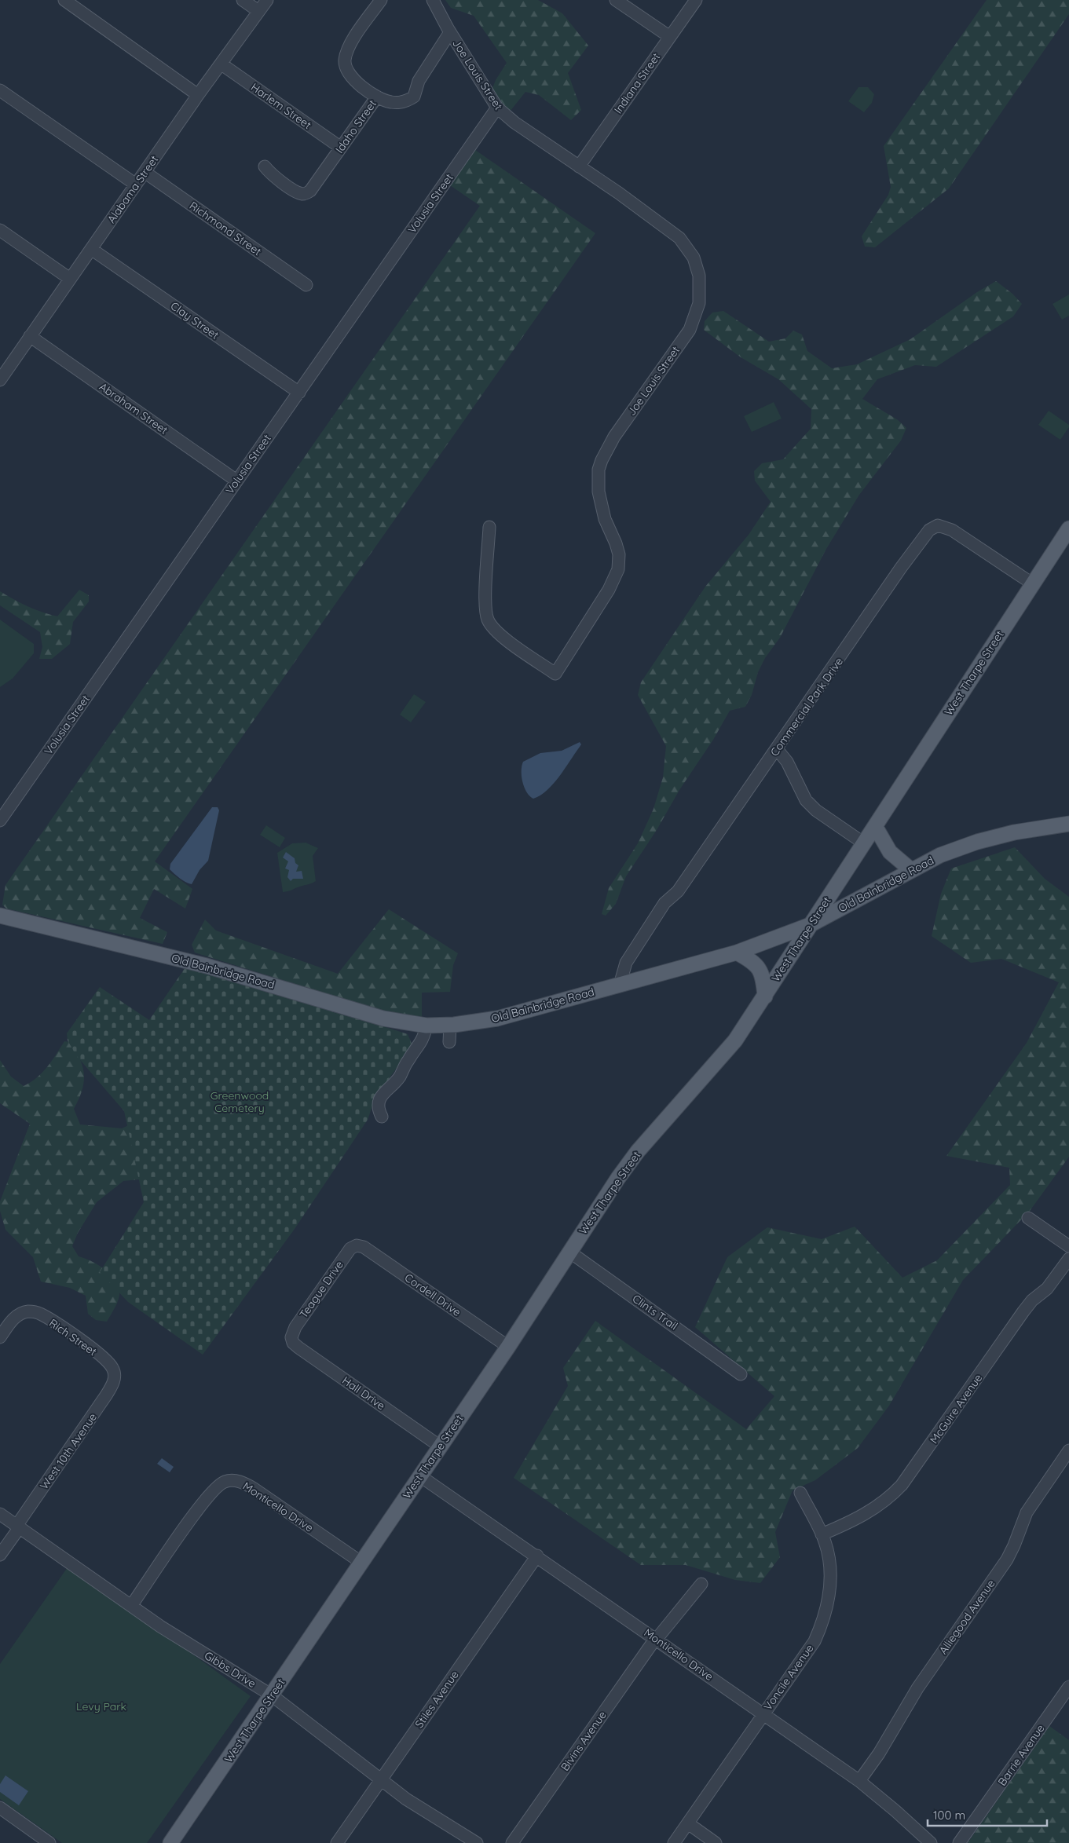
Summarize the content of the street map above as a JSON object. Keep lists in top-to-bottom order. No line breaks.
{"streets":{"main road":["West Tharpe Street","Old Bainbridge Road"],"street":["Joe Louis Street","Indiana Street","Harlem Street","Idaho Street","Alabama Street","Volusia Street","Richmond Street","Clay Street","Abraham Street","Commercial Park Drive","Teague Drive","Cordell Drive","Clints Trail","Rich Street","Hall Drive","McGuire Avenue","West 10th Avenue","Monticello Drive","Alliegood Avenue","Gibbs Drive","Voncile Avenue","Stiles Avenue","Bivins Avenue","Barrie Avenue"]},"crossings":[["Joe Louis Street","Indiana Street"],["Joe Louis Street","Volusia Street"],["Harlem Street","Idaho Street"],["Harlem Street","Alabama Street"],["Alabama Street","Richmond Street"],["Alabama Street","Clay Street"],["Alabama Street","Abraham Street"],["Volusia Street","Clay Street"],["Volusia Street","Abraham Street"],["West Tharpe Street","Commercial Park Drive"],["West Tharpe Street","Old Bainbridge Road"],["West Tharpe Street","Cordell Drive"],["West Tharpe Street","Clints Trail"],["West Tharpe Street","Hall Drive"],["West Tharpe Street","Monticello Drive"],["West Tharpe Street","Gibbs Drive"],["Commercial Park Drive","Old Bainbridge Road"],["Teague Drive","Cordell Drive"],["Teague Drive","Hall Drive"],["Rich Street","West 10th Avenue"],["McGuire Avenue","Voncile Avenue"],["West 10th Avenue","Gibbs Drive"],["Monticello Drive","Alliegood Avenue"],["Monticello Drive","Gibbs Drive"],["Monticello Drive","Voncile Avenue"],["Monticello Drive","Stiles Avenue"],["Monticello Drive","Bivins Avenue"],["Gibbs Drive","Stiles Avenue"]],"parks":["Greenwood Cemetery","Levy Park"],"scale_bar":"100 m"}
